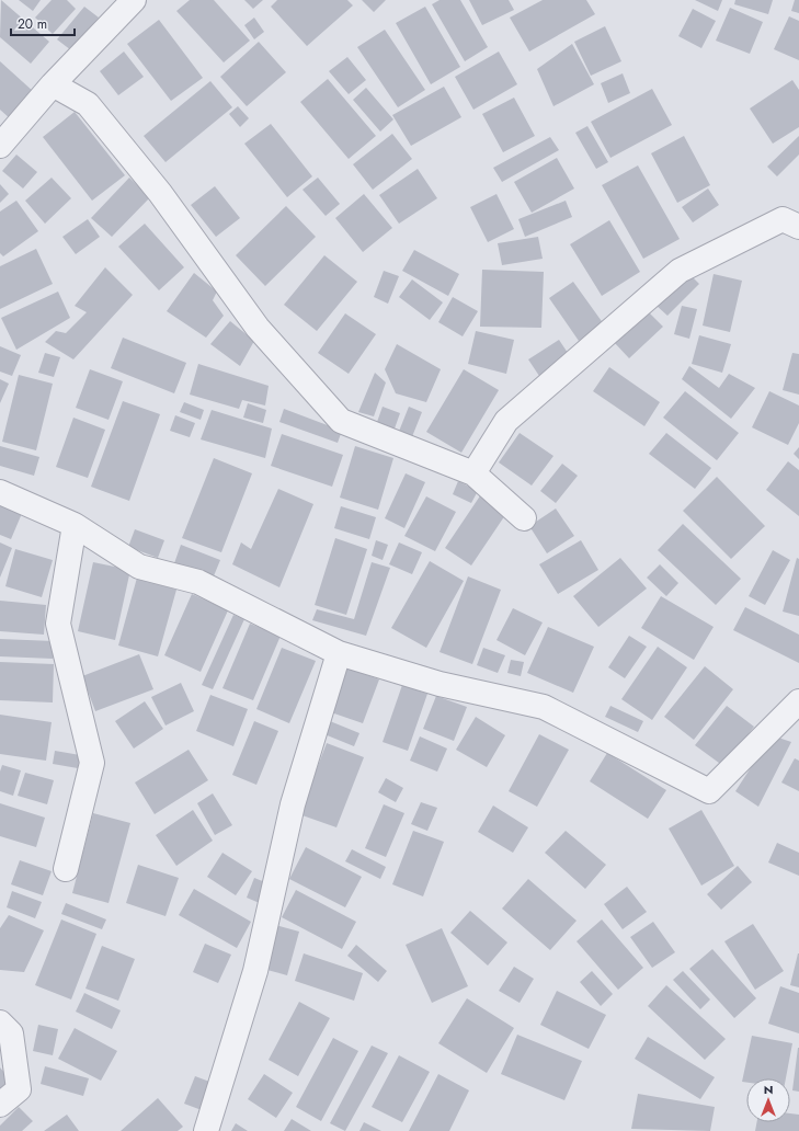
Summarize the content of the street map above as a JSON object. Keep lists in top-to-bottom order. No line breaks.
{"scale_bar":"20 m","north":"top"}
